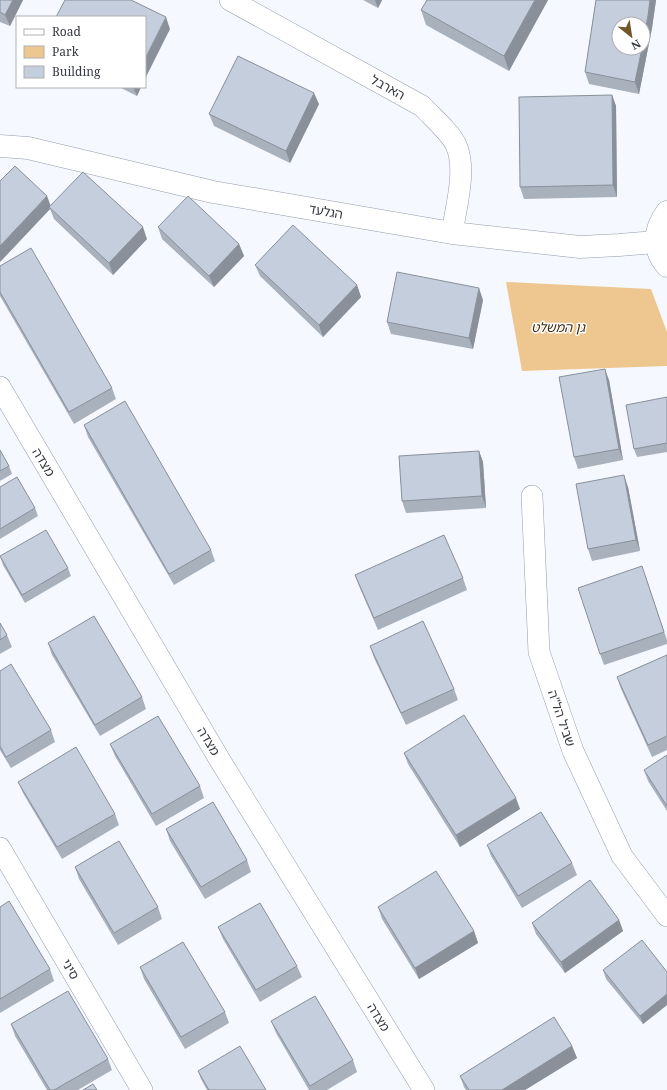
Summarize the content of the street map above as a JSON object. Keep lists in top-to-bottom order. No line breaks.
{"streets":{"street":["הארבל","הגלעד","מצדה","שביל הל\"ה","סיני"]},"crossings":[["הארבל","הגלעד"]],"parks":["גן המשלט"],"legend":["Road","Park","Building"],"north":"bottom right"}
